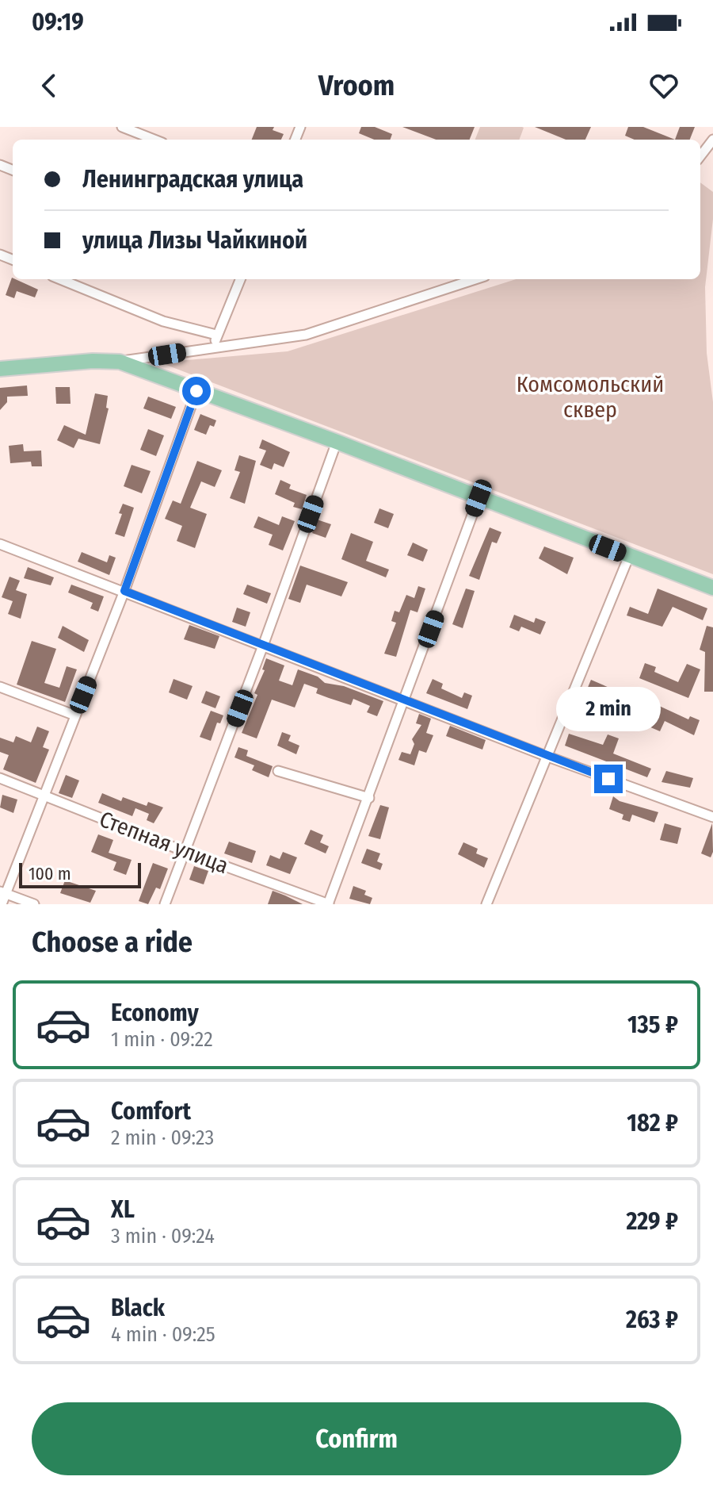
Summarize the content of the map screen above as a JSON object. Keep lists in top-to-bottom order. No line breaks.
{"streets":{"street":["Степная улица"]},"parks":["Комсомольский сквер"],"scale_bar":"100 m","page":{"status":"09:19","header":"Vroom","banner":["Ленинградская улица","улица Лизы Чайкиной"],"bubble":"2 min","scale":"100 m","heading":"Choose a ride","list":[{"name":"Economy","note":"1 min · 09:22","value":"135 ₽"},{"name":"Comfort","note":"2 min · 09:23","value":"182 ₽"},{"name":"XL","note":"3 min · 09:24","value":"229 ₽"},{"name":"Black","note":"4 min · 09:25","value":"263 ₽"}],"buttons":"Confirm"}}
